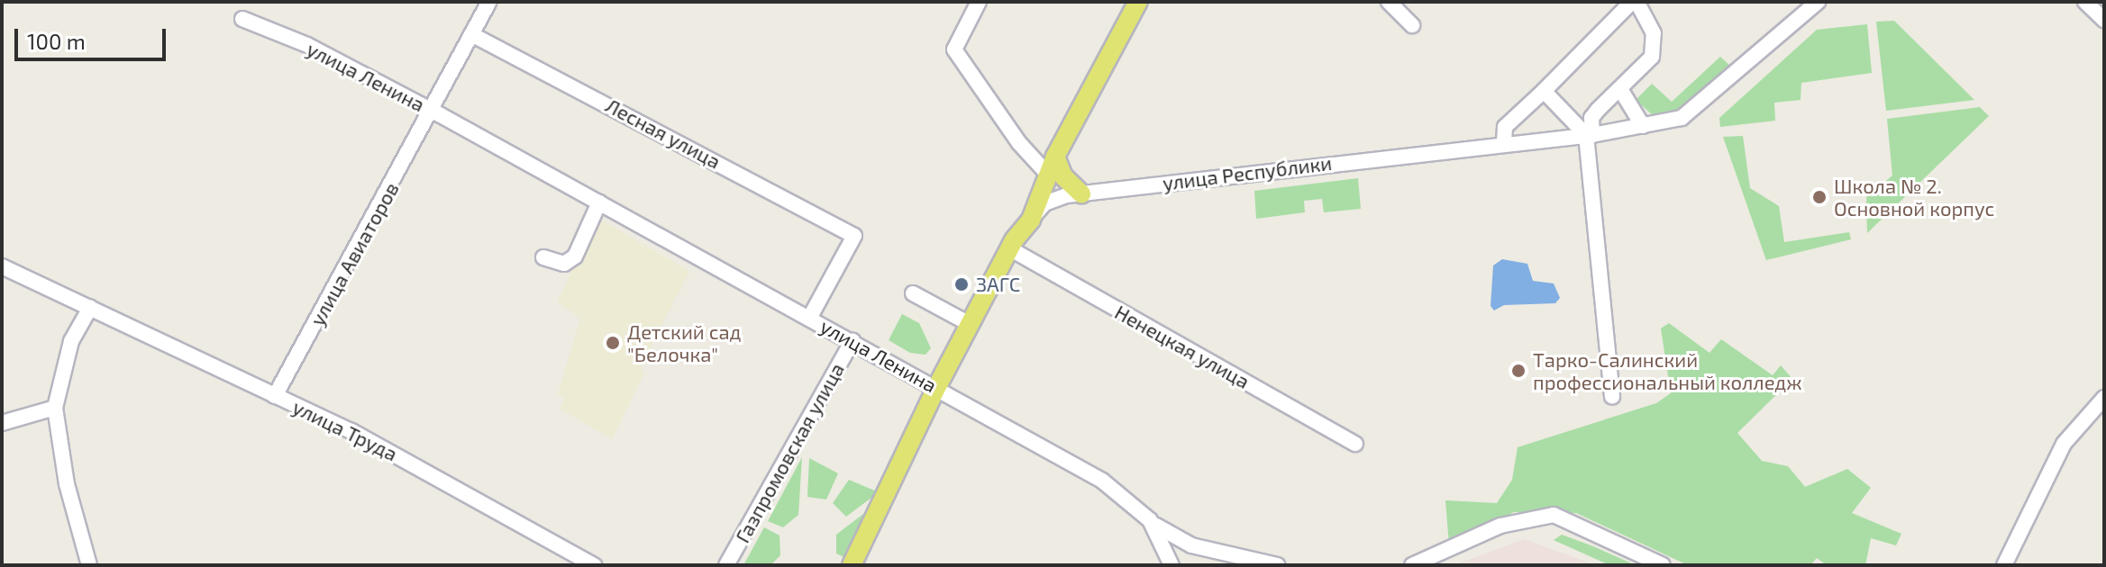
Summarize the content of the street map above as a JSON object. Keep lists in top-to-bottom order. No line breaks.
{"streets":{"main road":["улица Республики"],"street":["улица Ленина","Лесная улица","улица Авиаторов","Ненецкая улица","улица Труда","Газпромовская улица"]},"crossings":[["улица Ленина","Лесная улица"],["улица Ленина","улица Республики"],["улица Ленина","улица Авиаторов"],["улица Ленина","Газпромовская улица"],["Лесная улица","улица Авиаторов"],["улица Республики","Ненецкая улица"],["улица Авиаторов","улица Труда"]],"places":["Школа № 2. Основной корпус","ЗАГС","Детский сад \"Белочка\"","Тарко-Салинский профессиональный колледж"],"scale_bar":"100 m"}
